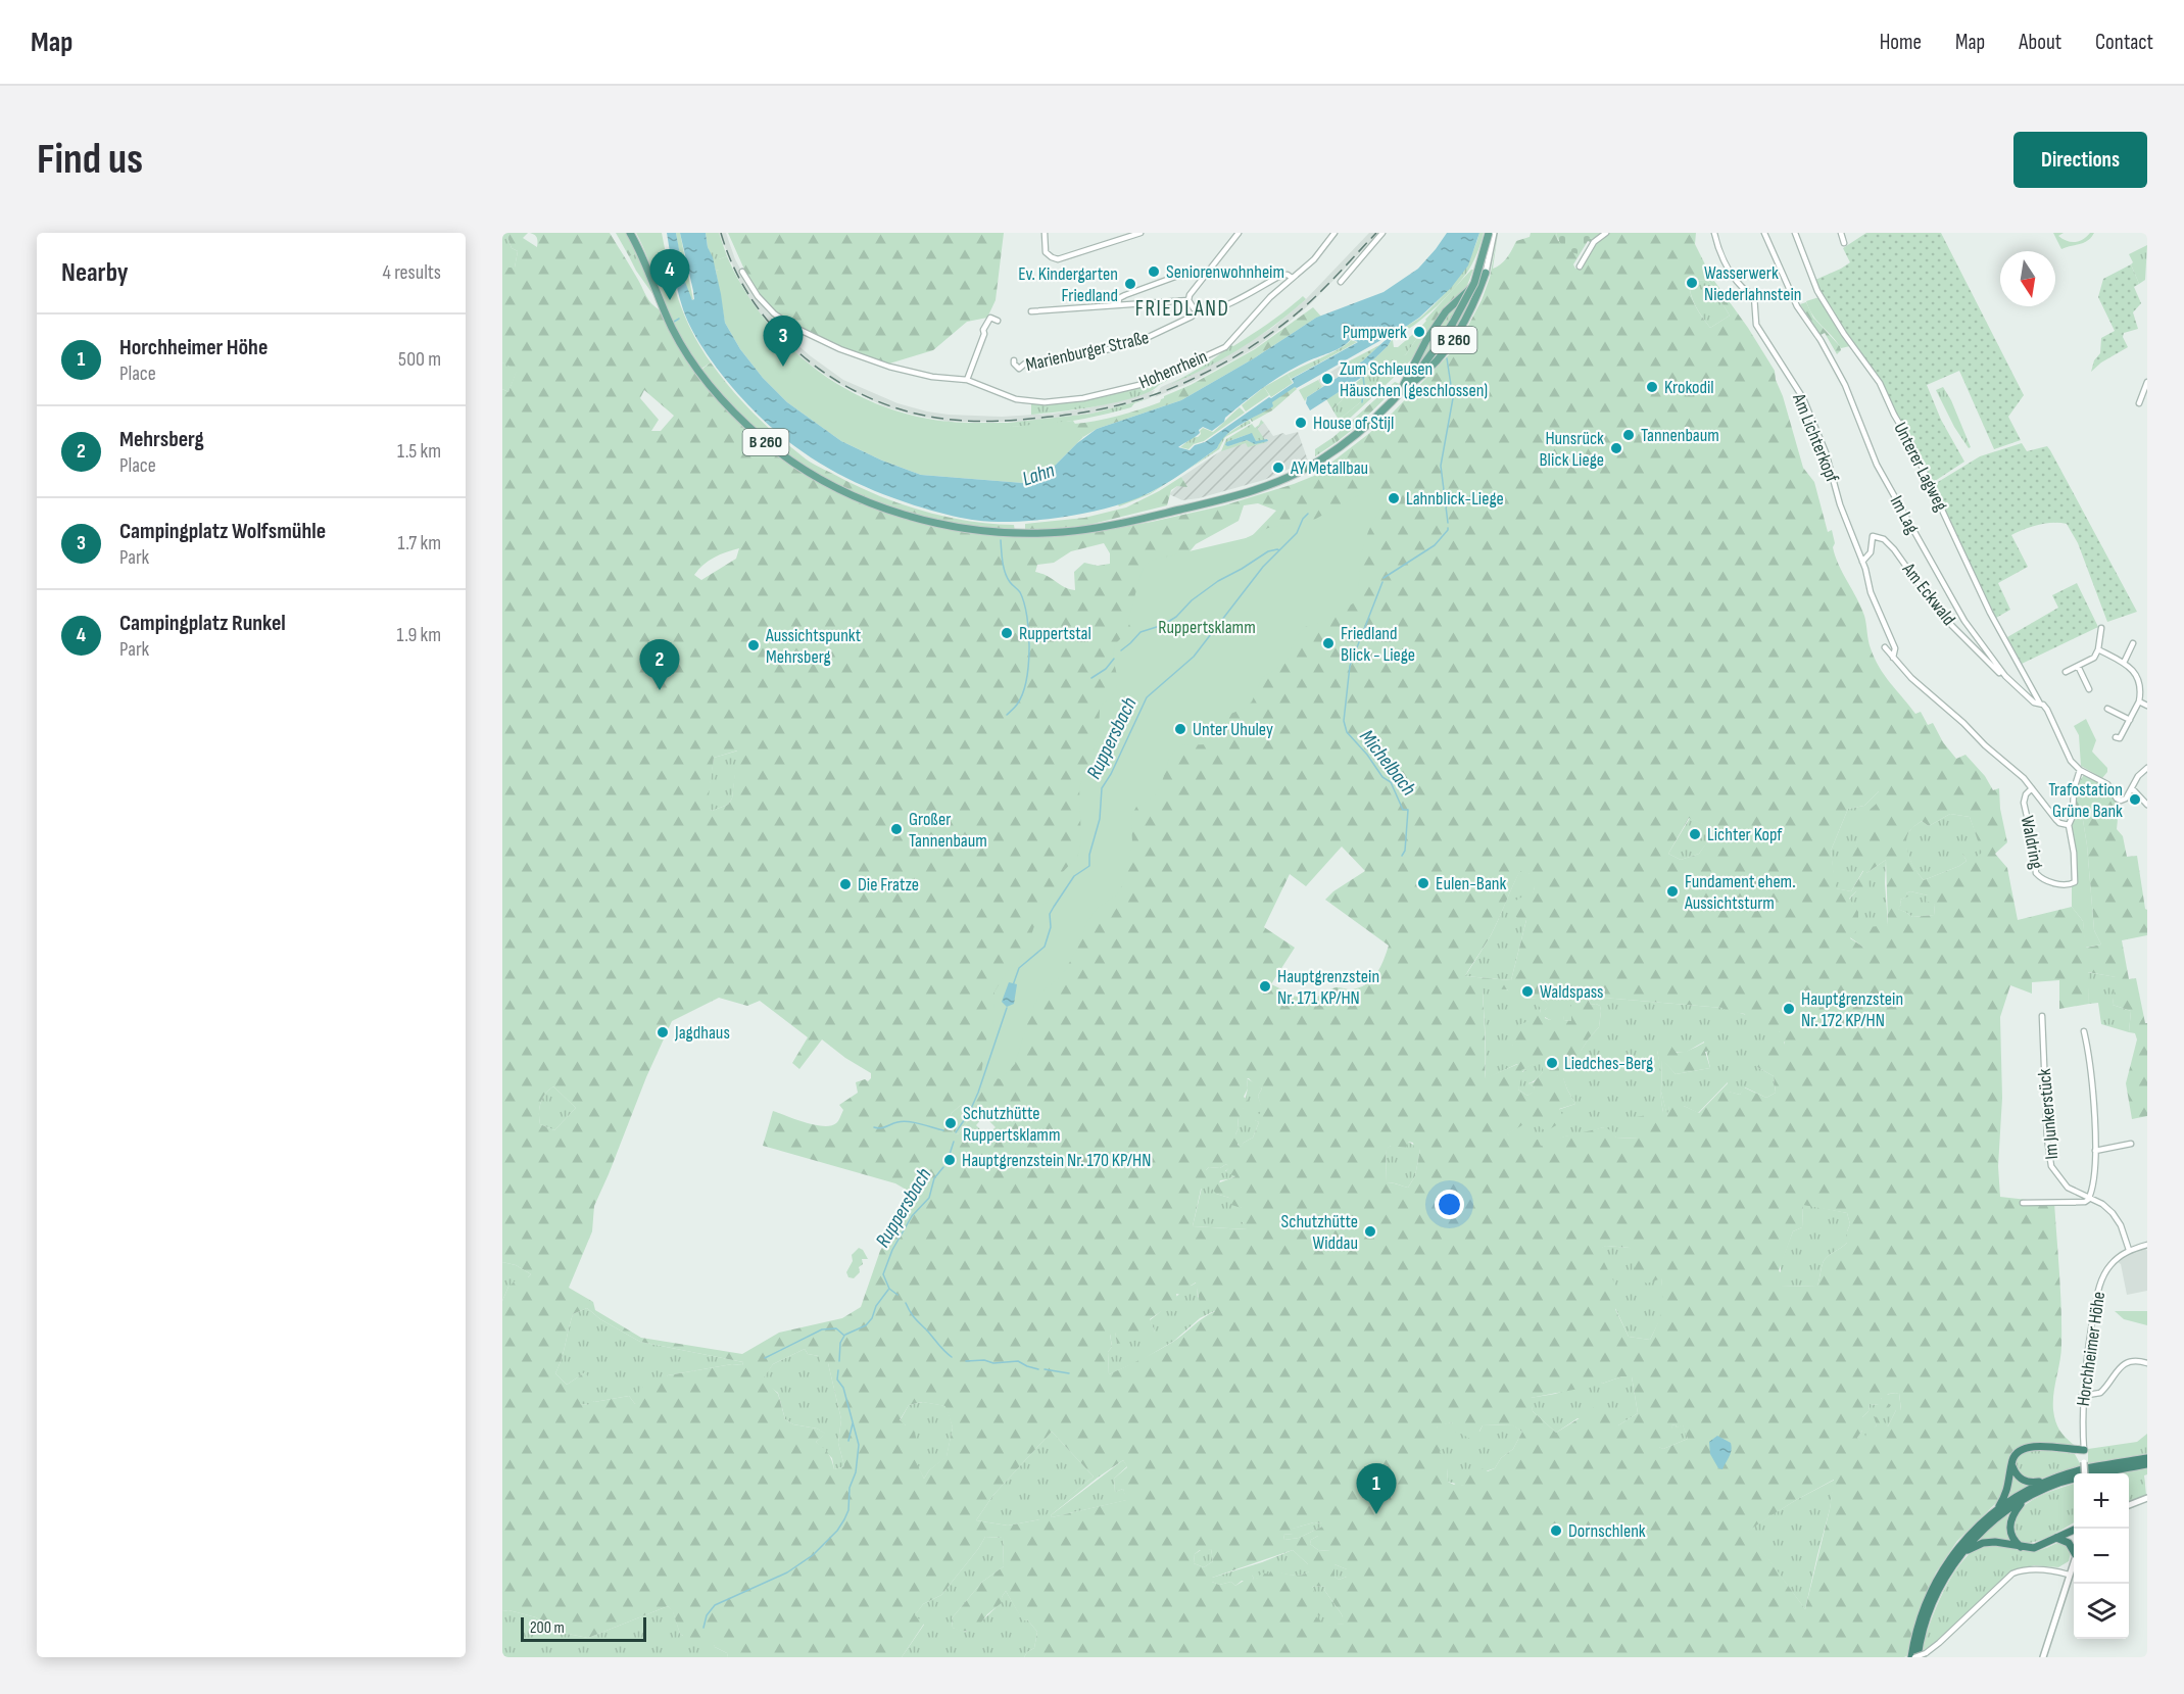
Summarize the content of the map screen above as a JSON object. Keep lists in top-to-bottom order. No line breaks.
{"streets":{"main road":["B 260"],"street":["Marienburger Straße","Hohenrhein","Am Lichterkopf","Unterer Lagweg","Im Lag","Am Eckwald","Waldring","Im Junkerstück","Horchheimer Höhe"]},"crossings":[["Am Lichterkopf","Am Eckwald"],["Unterer Lagweg","Im Lag"],["Im Lag","Am Eckwald"],["Im Junkerstück","Horchheimer Höhe"]],"districts":["FRIEDLAND"],"water":["Lahn","Ruppersbach","Michelbach"],"parks":["Ruppertsklamm"],"places":["Seniorenwohnheim","Wasserwerk Niederlahnstein","Ev. Kindergarten Friedland","Pumpwerk","Zum Schleusen Häuschen (geschlossen)","Krokodil","House of Stijl","Tannenbaum","Hunsrück Blick Liege","AY Metallbau","Lahnblick-Liege","Ruppertstal","Friedland Blick - Liege","Aussichtspunkt Mehrsberg","Unter Uhuley","Trafostation Grüne Bank","Großer Tannenbaum","Lichter Kopf","Eulen-Bank","Die Fratze","Fundament ehem. Aussichtsturm","Hauptgrenzstein Nr. 171 KP/HN","Waldspass","Hauptgrenzstein Nr. 172 KP/HN","Jagdhaus","Liedches-Berg","Schutzhütte Ruppertsklamm","Hauptgrenzstein Nr. 170 KP/HN","Schutzhütte Widdau","Dornschlenk"],"scale_bar":"200 m","north":"bottom","page":{"header":"Map","nav":["Home","Map","About","Contact"],"buttons":"Directions","title":"Find us","heading":["Nearby","4 results"],"pins":["4","3","2","1"],"list":[{"mark":"1","name":"Horchheimer Höhe","note":"Place","value":"500 m"},{"mark":"2","name":"Mehrsberg","note":"Place","value":"1.5 km"},{"mark":"3","name":"Campingplatz Wolfsmühle","note":"Park","value":"1.7 km"},{"mark":"4","name":"Campingplatz Runkel","note":"Park","value":"1.9 km"}],"map_buttons":["+","−"],"scale":"200 m"}}
